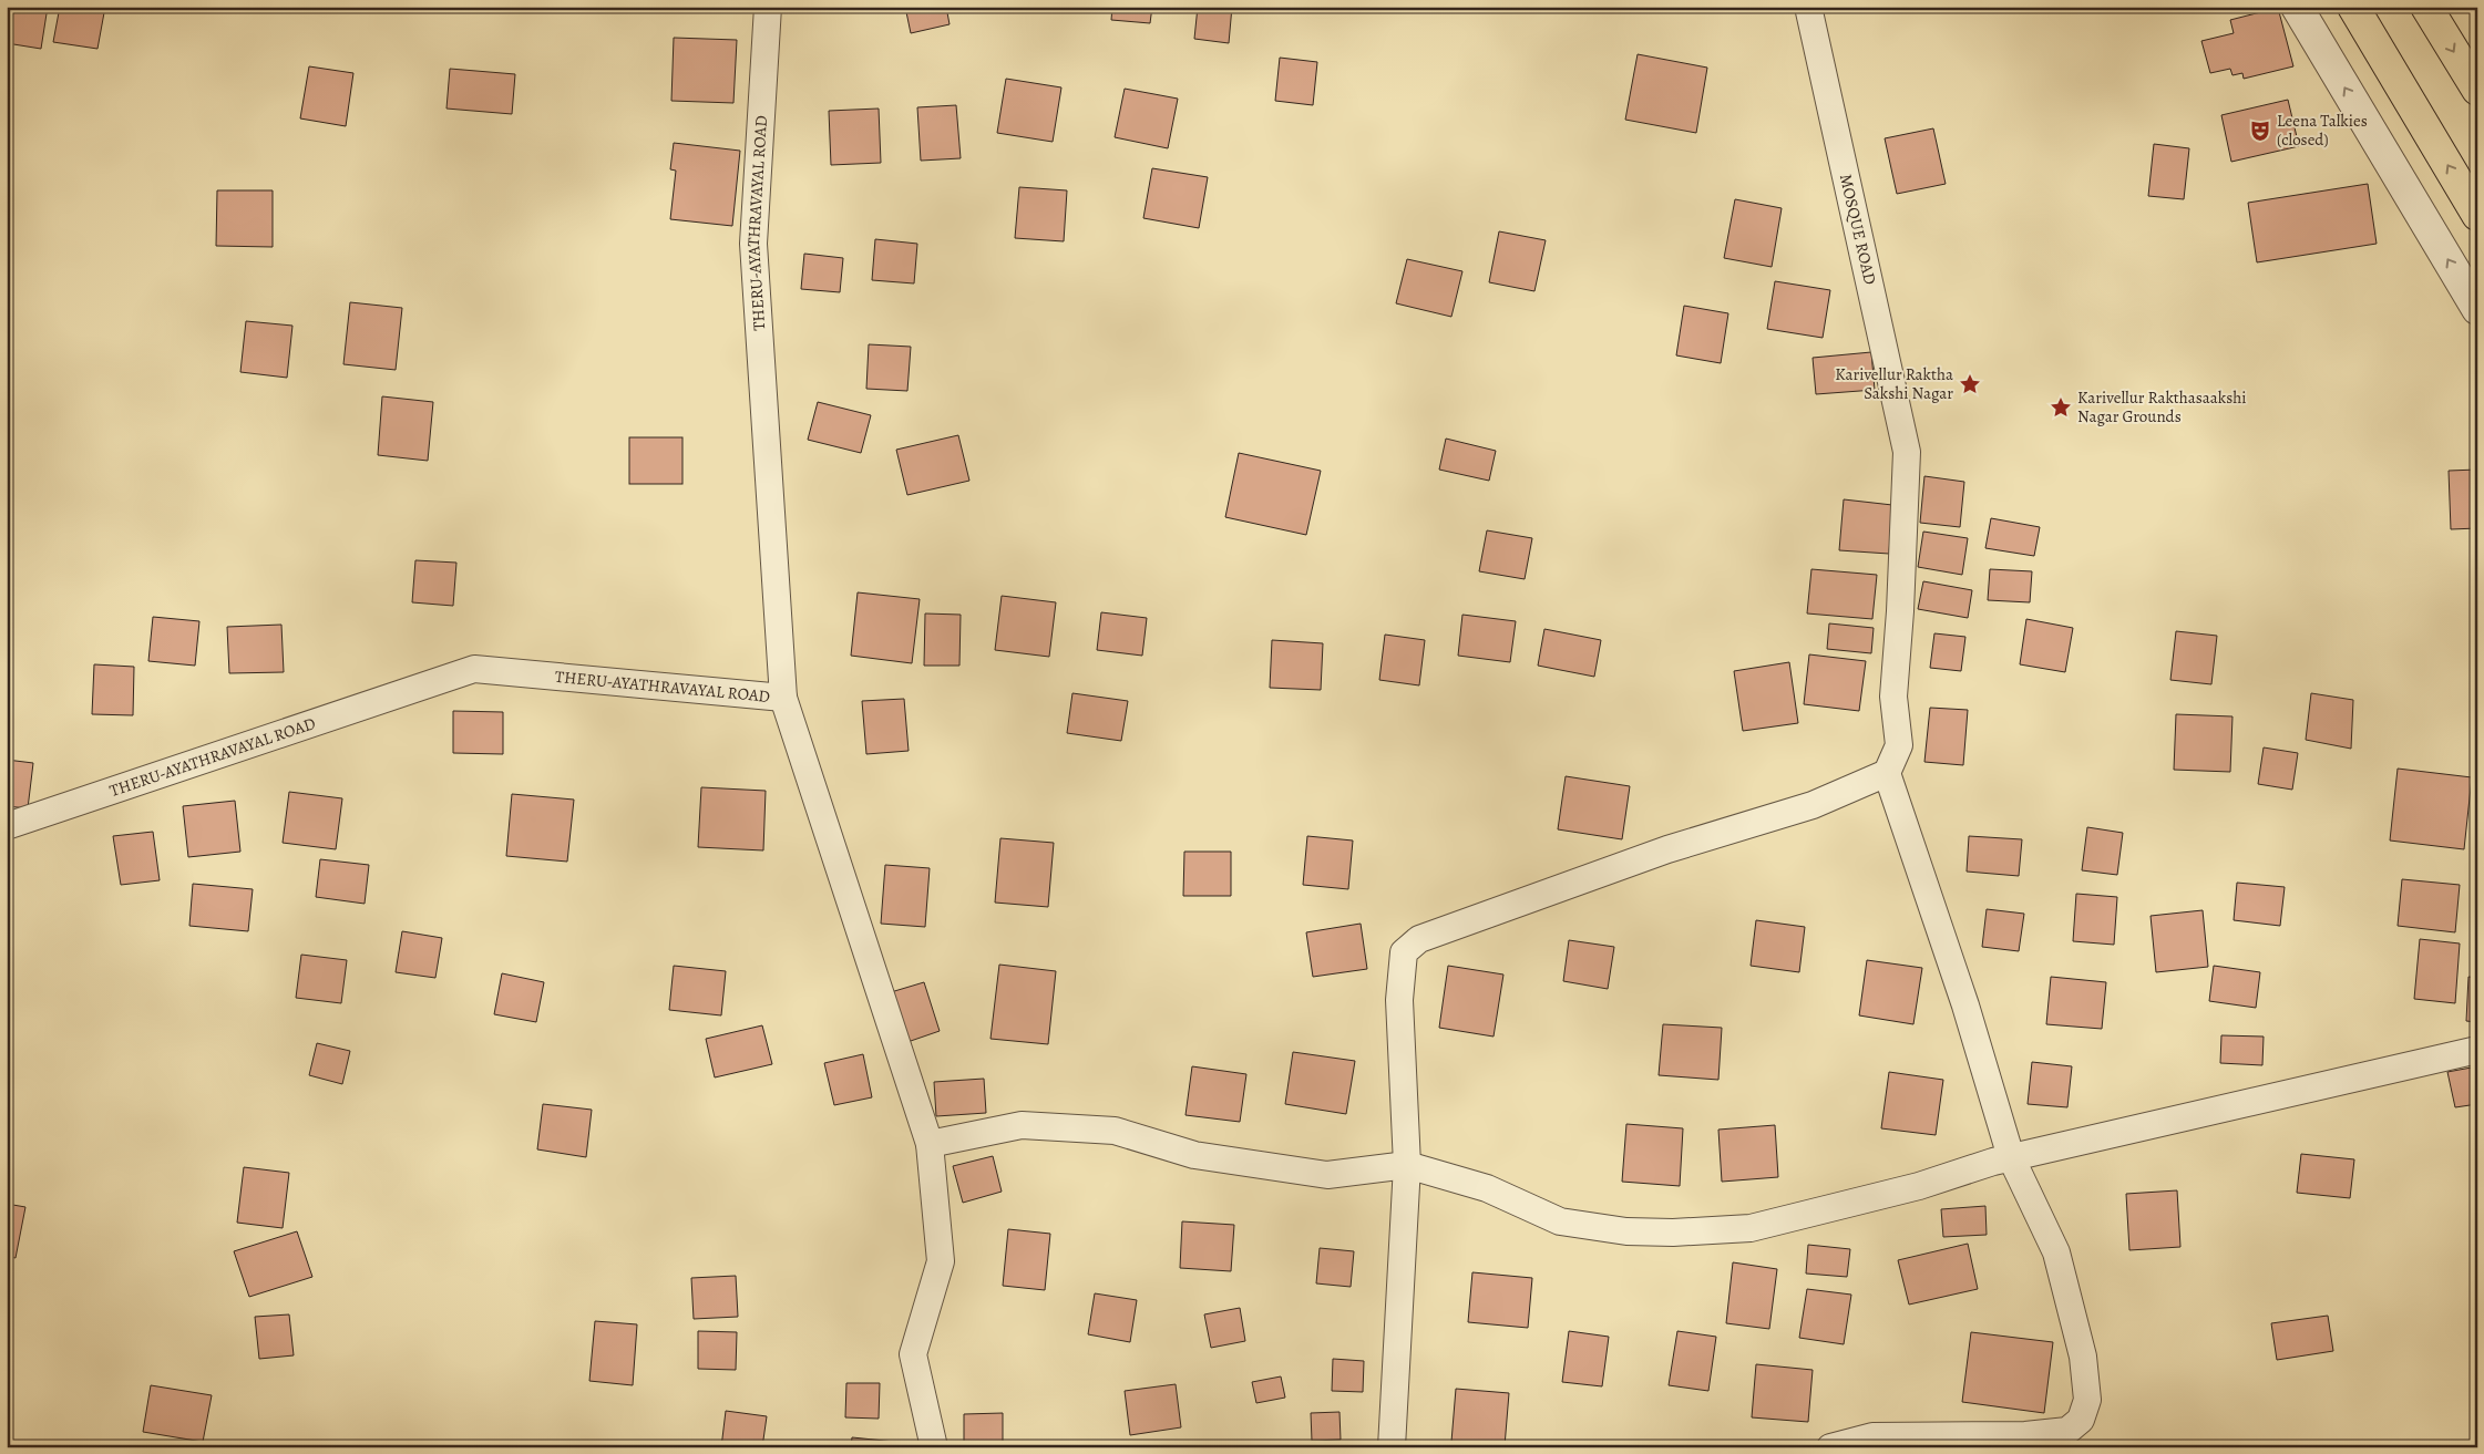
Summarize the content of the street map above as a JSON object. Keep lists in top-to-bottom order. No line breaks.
{"streets":{"street":["THERU-AYATHRAVAYAL ROAD","MOSQUE ROAD"]},"places":{"theatre":["Leena Talkies (closed)"],"place":["Karivellur Raktha Sakshi Nagar","Karivellur Rakthasaakshi Nagar Grounds"]}}
